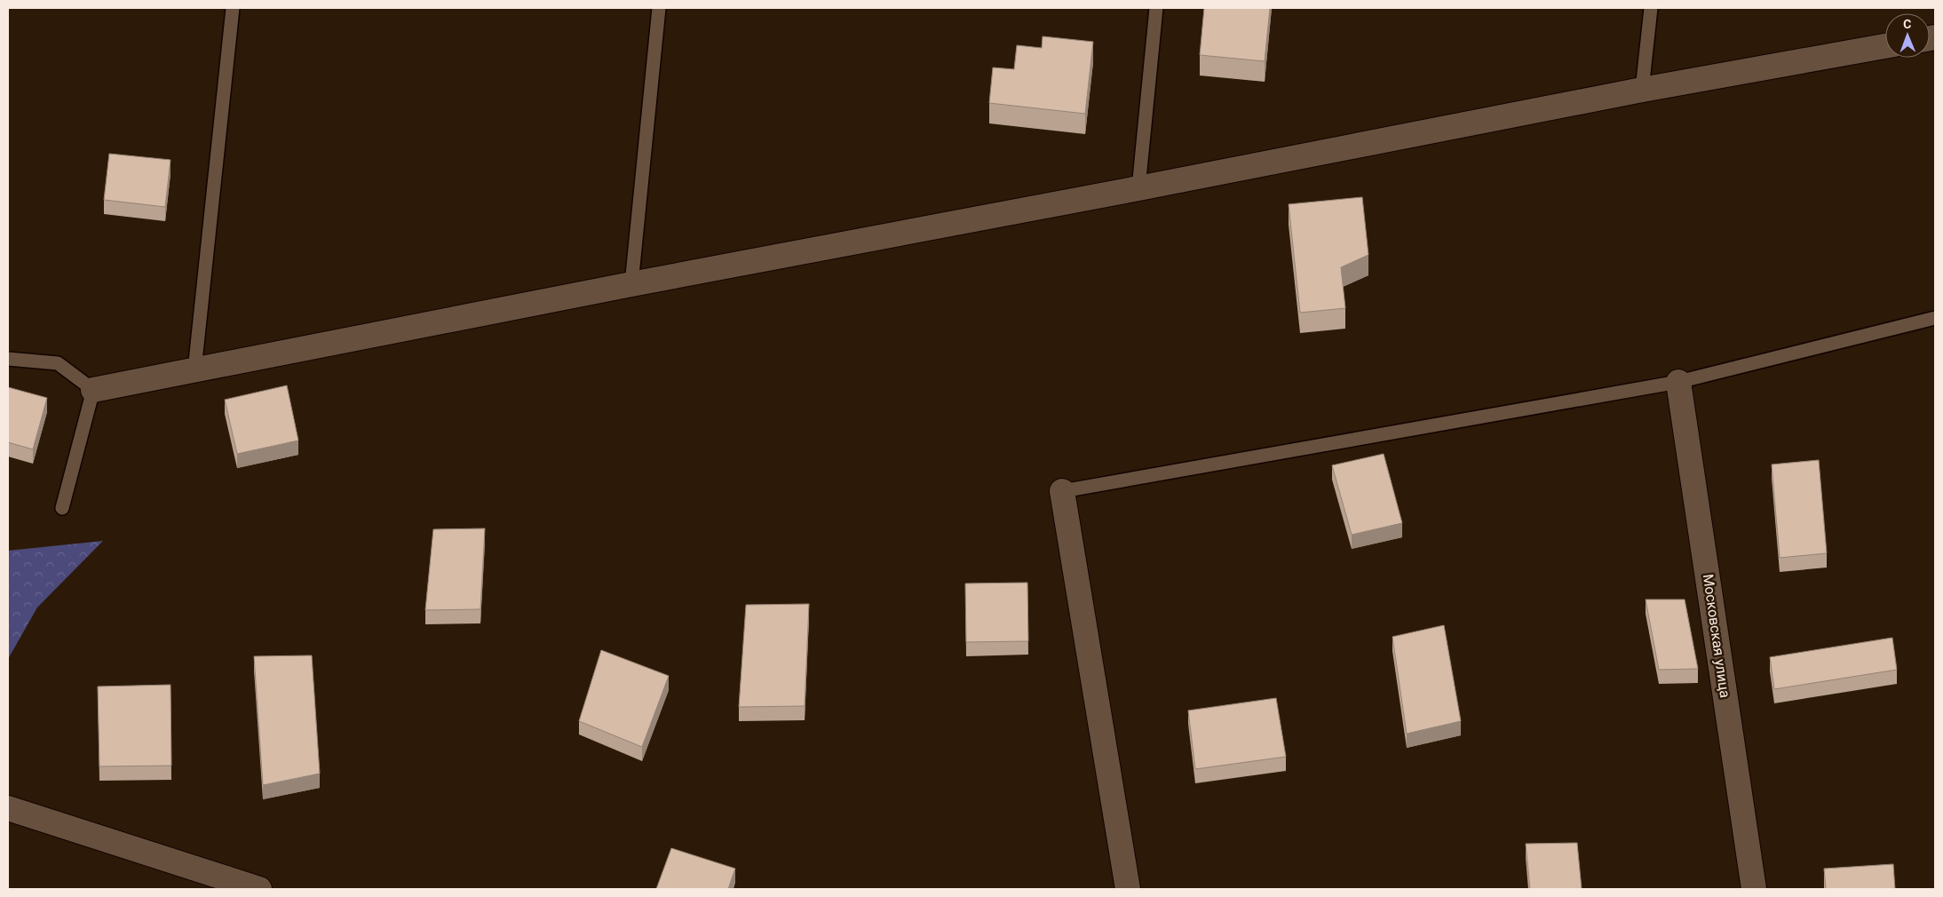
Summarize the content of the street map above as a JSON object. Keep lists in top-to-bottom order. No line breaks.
{"streets":{"street":["Московская улица"]},"north":"top"}
